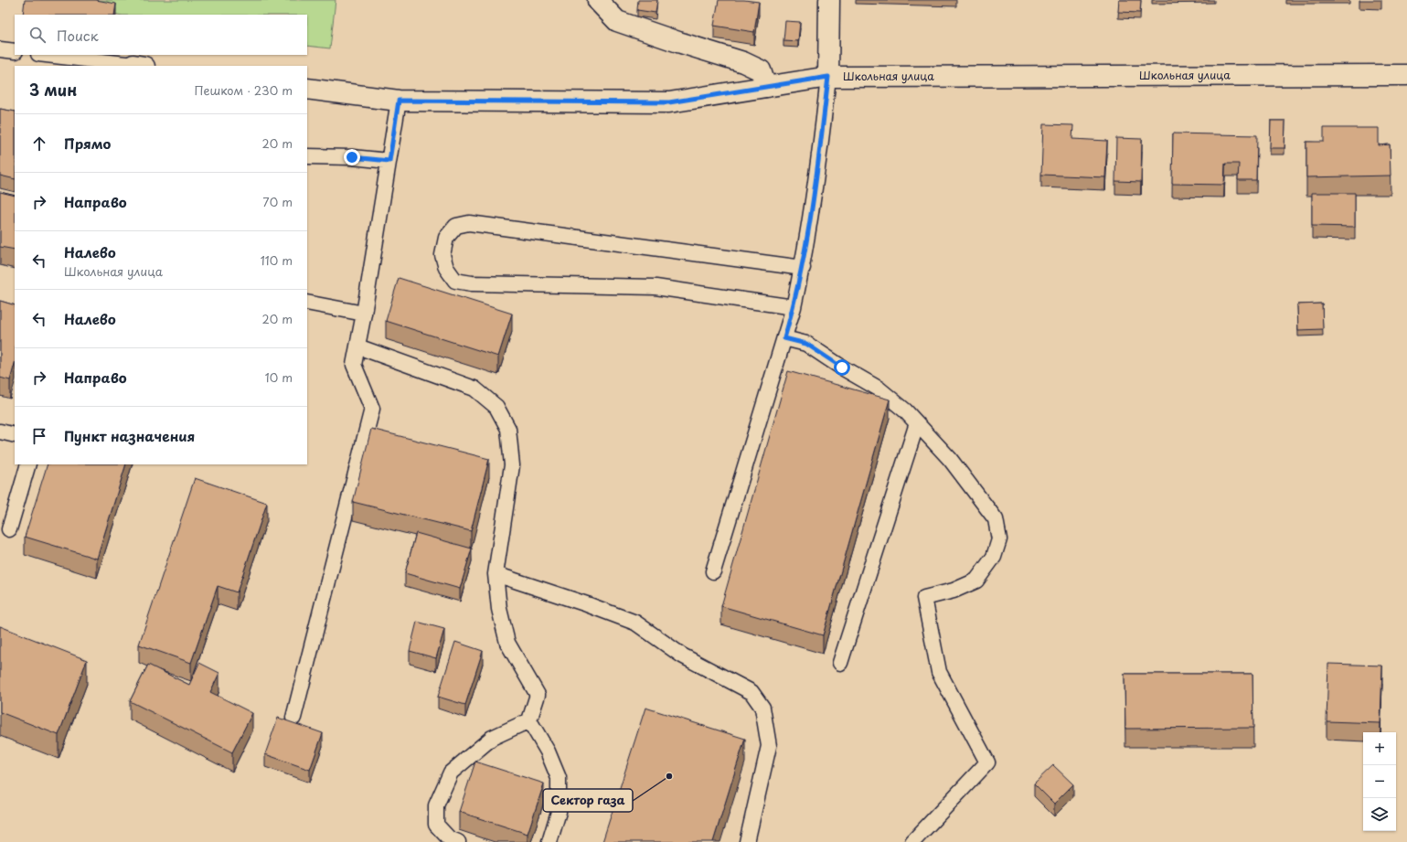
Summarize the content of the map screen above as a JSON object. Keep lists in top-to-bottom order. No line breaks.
{"streets":{"street":["Школьная улица"]},"places":["Сектор газа"],"page":{"search":"Поиск","heading":["3 мин","Пешком · 230 m"],"list":[["Прямо","20 m"],["Направо","70 m"],["Налево","Школьная улица","110 m"],["Налево","20 m"],["Направо","10 m"],"Пункт назначения"],"map_buttons":["+","−"]}}
